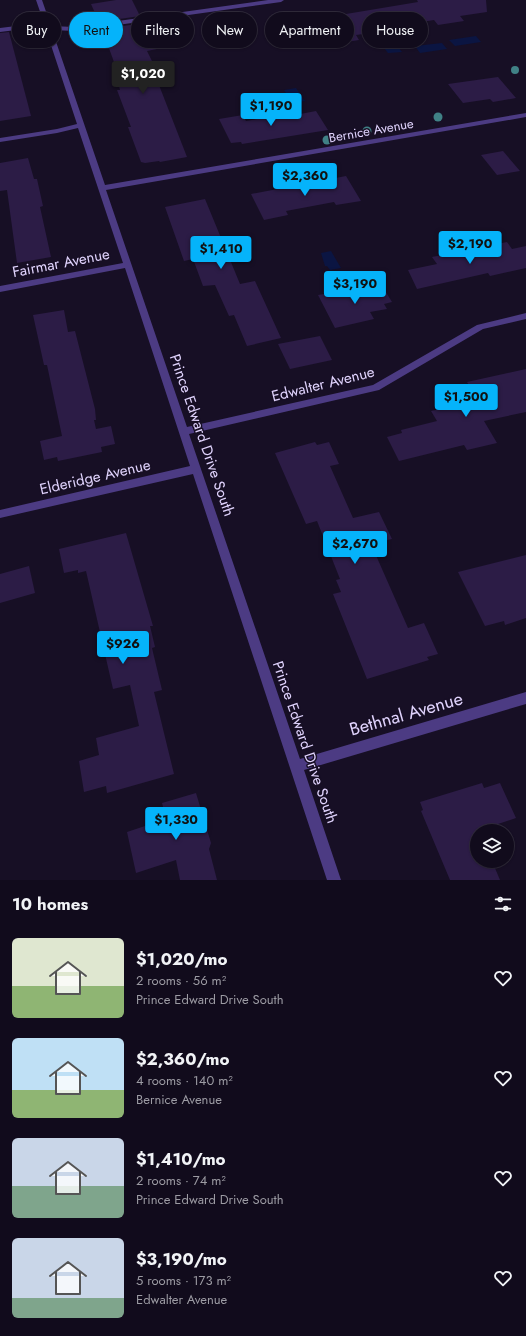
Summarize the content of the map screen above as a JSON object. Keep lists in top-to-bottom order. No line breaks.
{"streets":{"street":["Bernice Avenue","Fairmar Avenue","Edwalter Avenue","Prince Edward Drive South","Elderidge Avenue","Bethnal Avenue"]},"crossings":[["Bernice Avenue","Prince Edward Drive South"],["Fairmar Avenue","Prince Edward Drive South"],["Edwalter Avenue","Prince Edward Drive South"],["Prince Edward Drive South","Elderidge Avenue"],["Prince Edward Drive South","Bethnal Avenue"]],"page":{"chip":["Buy","Rent","Filters","New","Apartment","House"],"price":["$1,020","$1,190","$2,360","$2,190","$1,410","$3,190","$1,500","$2,670","$926","$1,330"],"heading":"10 homes","list":[{"name":"$1,020/mo","note":"2 rooms · 56 m² · Prince Edward Drive South"},{"name":"$2,360/mo","note":"4 rooms · 140 m² · Bernice Avenue"},{"name":"$1,410/mo","note":"2 rooms · 74 m² · Prince Edward Drive South"},{"name":"$3,190/mo","note":"5 rooms · 173 m² · Edwalter Avenue"}]}}
